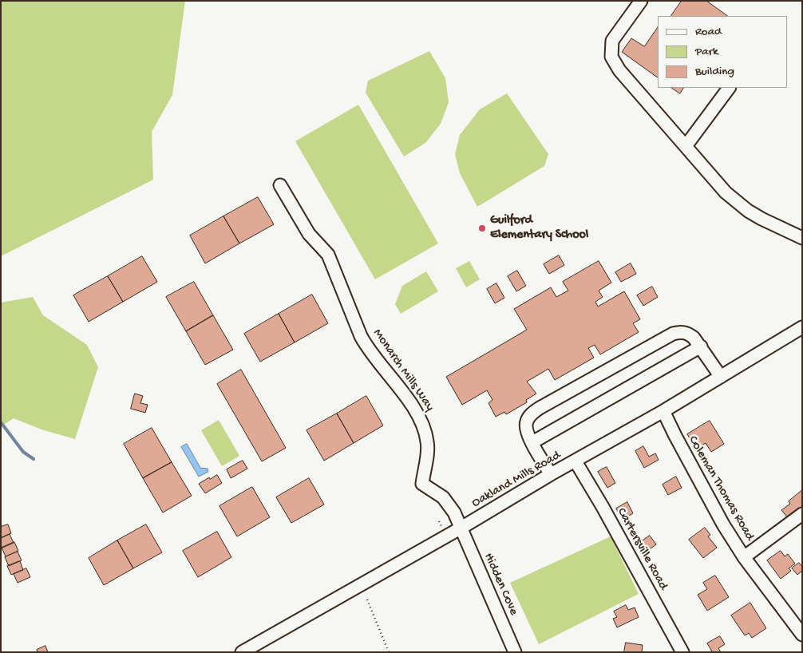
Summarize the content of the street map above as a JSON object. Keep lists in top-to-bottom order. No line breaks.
{"streets":{"street":["Monarch Mills Way","Oakland Mills Road","Coleman Thomas Road","Cartersville Road","Hidden Cove"]},"crossings":[["Monarch Mills Way","Oakland Mills Road"],["Monarch Mills Way","Hidden Cove"],["Oakland Mills Road","Coleman Thomas Road"],["Oakland Mills Road","Cartersville Road"],["Oakland Mills Road","Hidden Cove"]],"places":["Guilford Elementary School"],"legend":["Road","Park","Building"]}
